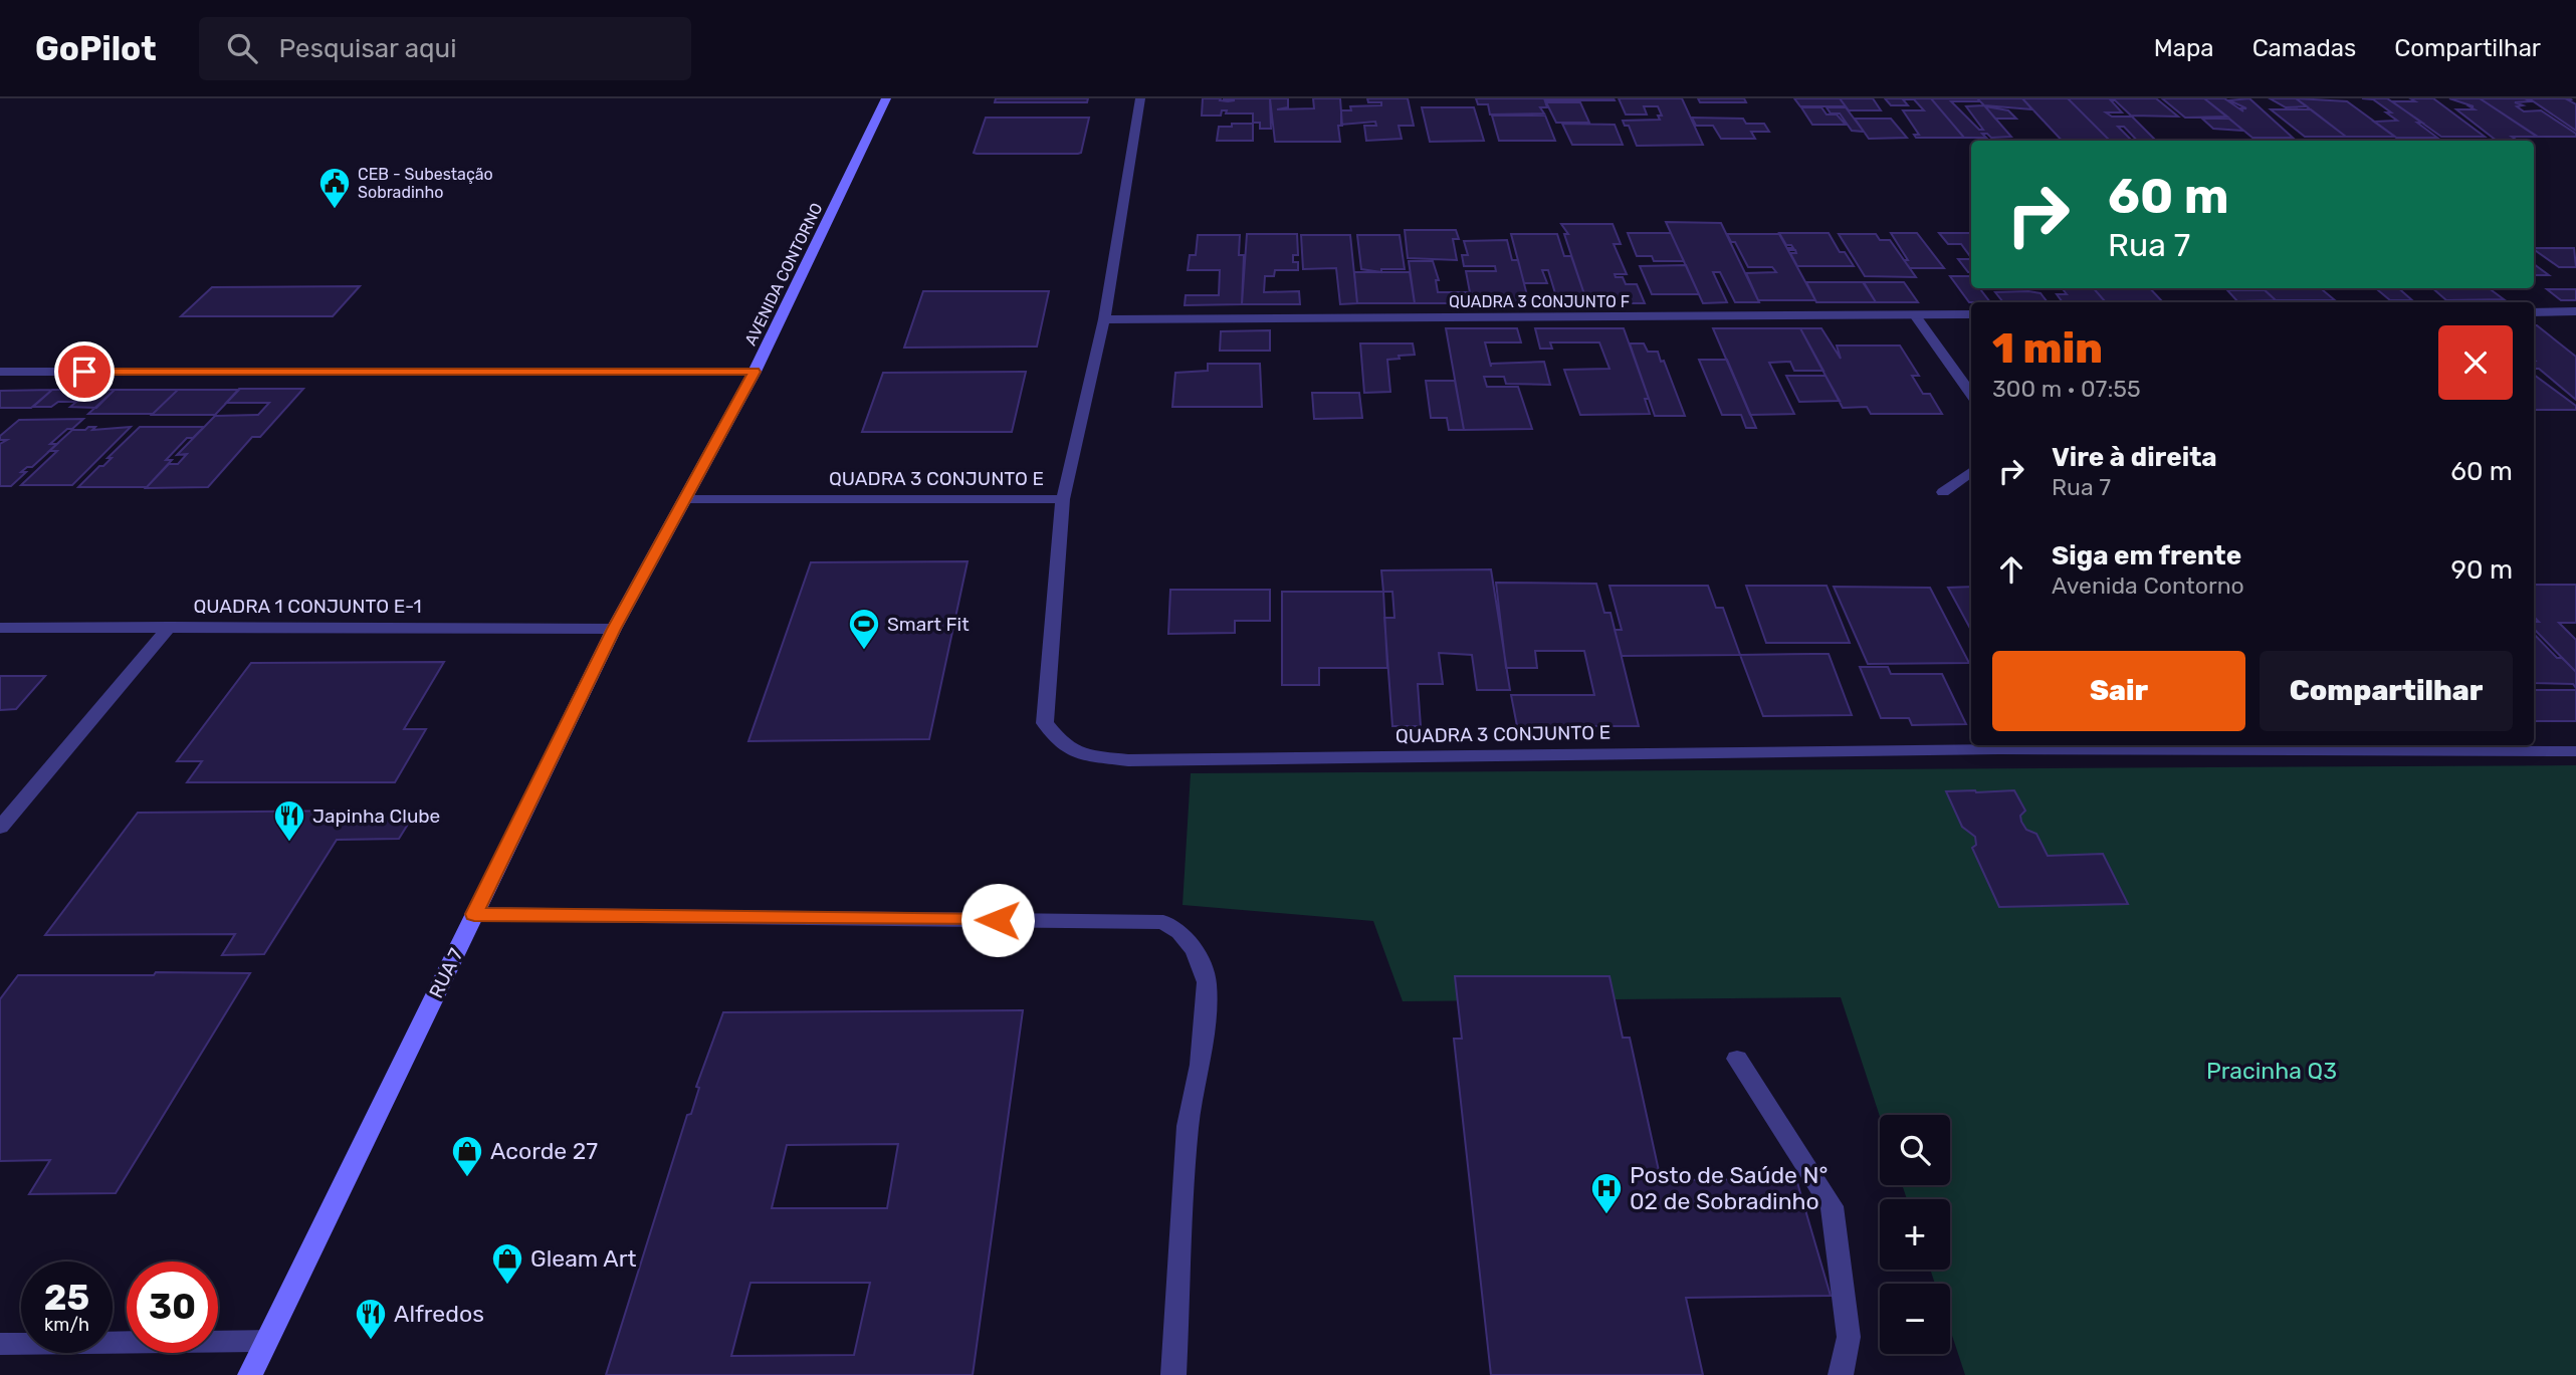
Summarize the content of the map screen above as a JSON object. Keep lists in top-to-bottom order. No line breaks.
{"streets":{"main road":["AVENIDA CONTORNO","RUA 7"],"street":["QUADRA 3 CONJUNTO F","QUADRA 3 CONJUNTO E","QUADRA 1 CONJUNTO E-1"]},"crossings":[["AVENIDA CONTORNO","QUADRA 3 CONJUNTO E"],["AVENIDA CONTORNO","RUA 7"],["QUADRA 3 CONJUNTO E","RUA 7"],["QUADRA 1 CONJUNTO E-1","RUA 7"]],"parks":["Pracinha Q3"],"places":{"public building":["CEB - Subestação Sobradinho"],"sports":["Smart Fit"],"restaurant":["Japinha Clube","Alfredos"],"shop":["Acorde 27","Gleam Art"],"hospital":["Posto de Saúde N° 02 de Sobradinho"]},"page":{"header":"GoPilot","search":"Pesquisar aqui","nav":["Mapa","Camadas","Compartilhar"],"turn":["60 m","Rua 7"],"heading":["1 min","300 m · 07:55"],"list":[{"name":"Vire à direita","note":"Rua 7","value":"60 m"},{"name":"Siga em frente","note":"Avenida Contorno","value":"90 m"}],"buttons":["Sair","Compartilhar"],"map_buttons":["+","−"],"speed":"25 km/h","limit":"30"}}
